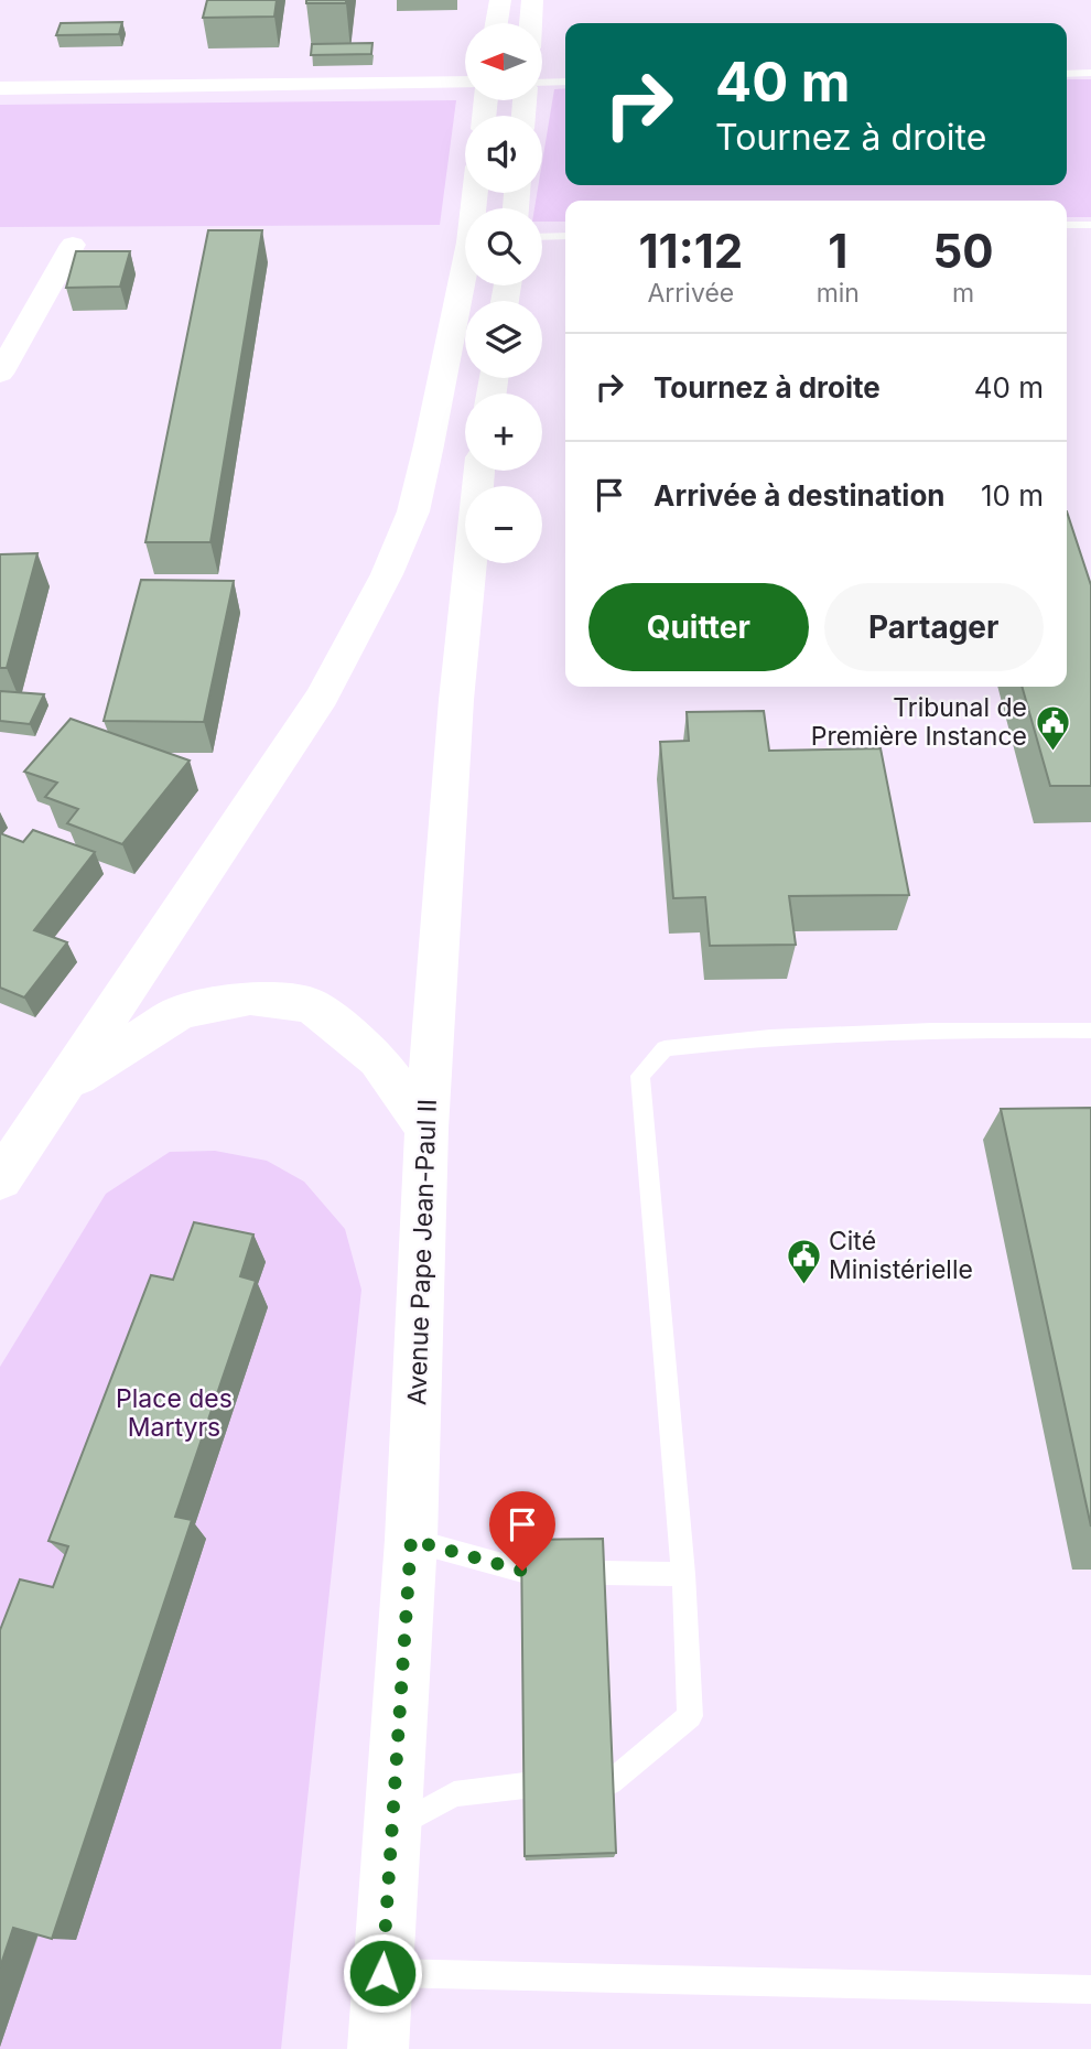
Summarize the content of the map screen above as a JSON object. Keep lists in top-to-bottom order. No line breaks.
{"streets":{"main road":["Avenue Pape Jean-Paul II"]},"parks":["Place des Martyrs"],"places":{"public building":["Tribunal de Première Instance","Cité Ministérielle"]},"north":"left","page":{"map_buttons":["+","−"],"turn":["40 m","Tournez à droite"],"eta":["11:12","Arrivée","1","min","50","m"],"list":[{"name":"Tournez à droite","value":"40 m"},{"name":"Arrivée à destination","value":"10 m"}],"buttons":["Quitter","Partager"]}}
